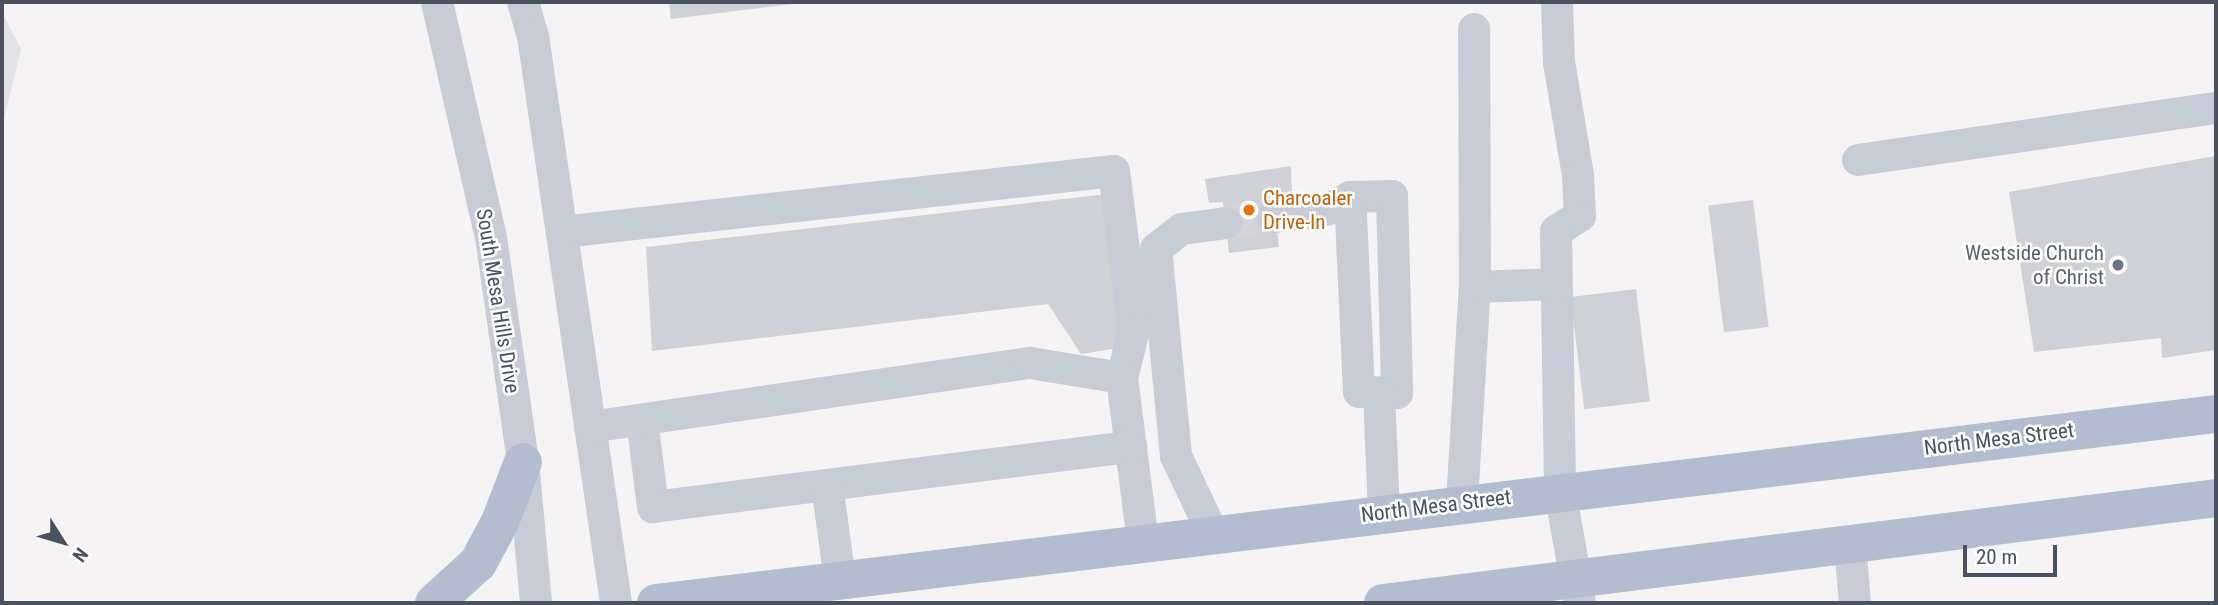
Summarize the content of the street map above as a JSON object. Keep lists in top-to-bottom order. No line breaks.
{"streets":{"main road":["North Mesa Street"],"street":["South Mesa Hills Drive"]},"places":["Charcoaler Drive-In","Westside Church of Christ"],"scale_bar":"20 m","north":"bottom right"}
